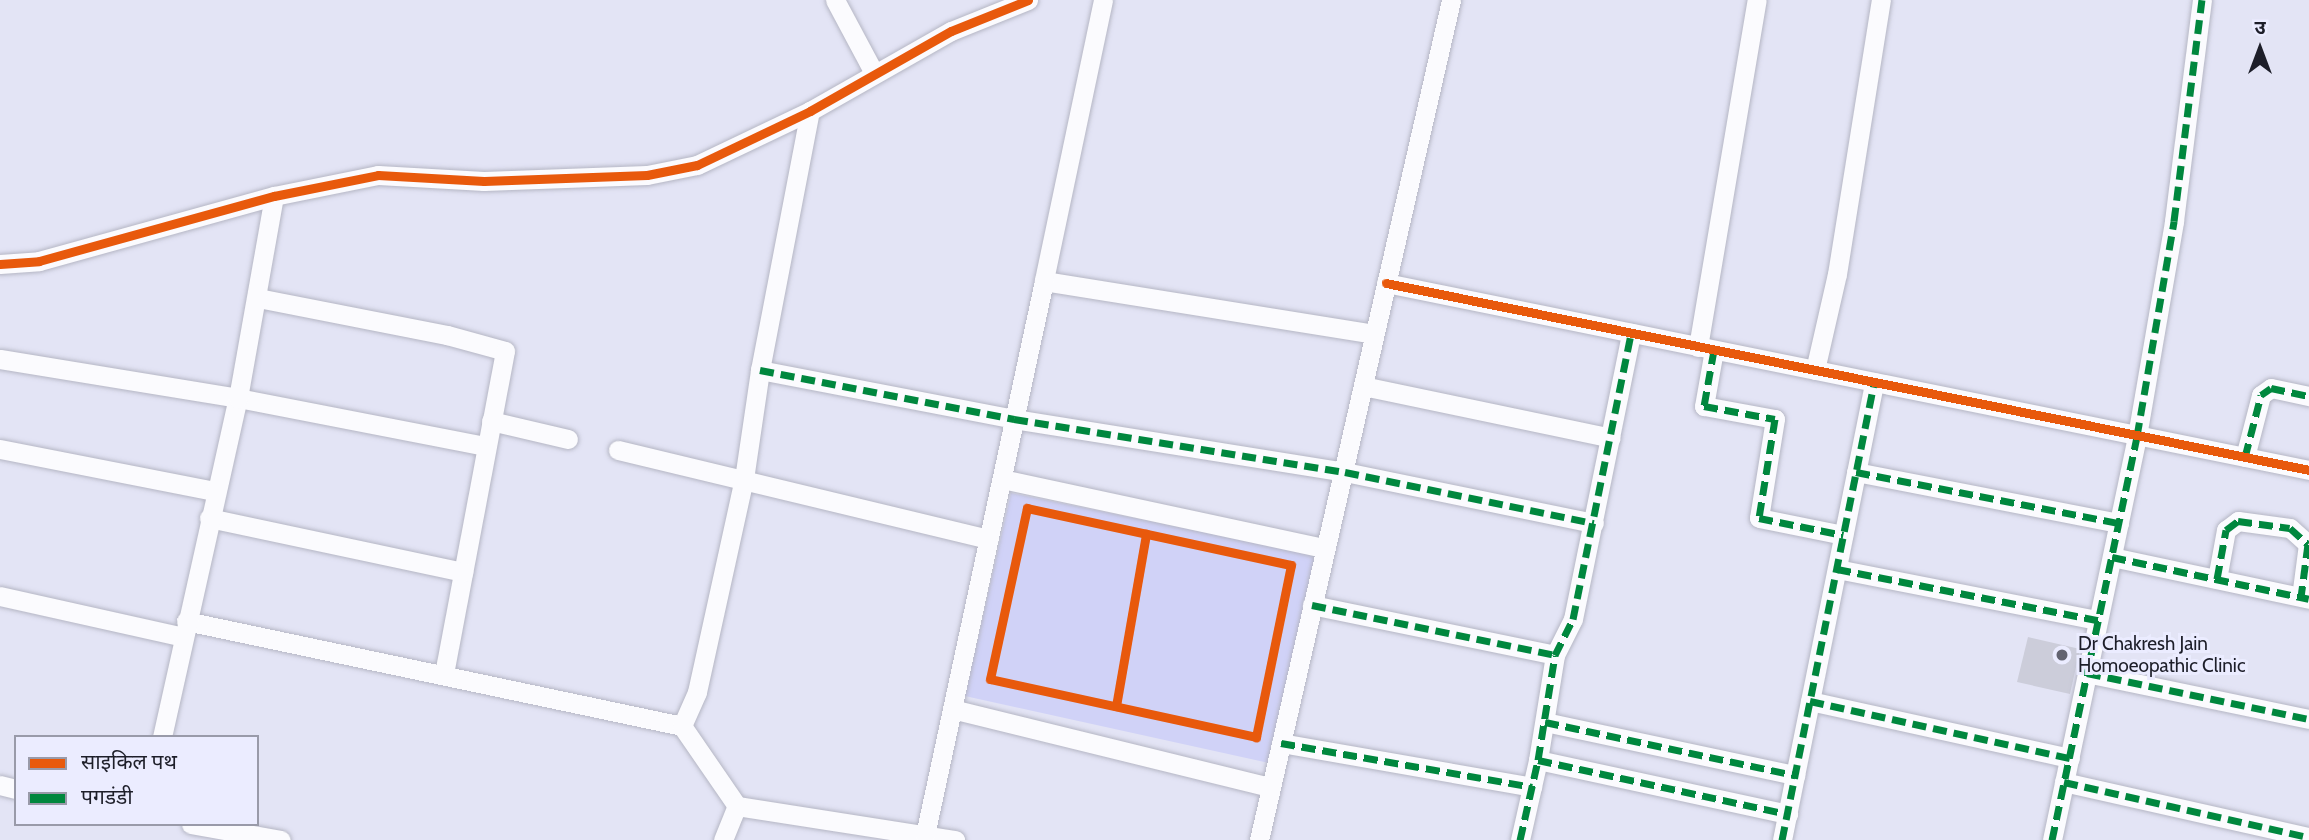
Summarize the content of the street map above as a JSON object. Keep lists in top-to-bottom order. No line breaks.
{"places":["Dr Chakresh Jain Homoeopathic Clinic"],"legend":["साइकिल पथ","पगडंडी"],"north":"top"}
